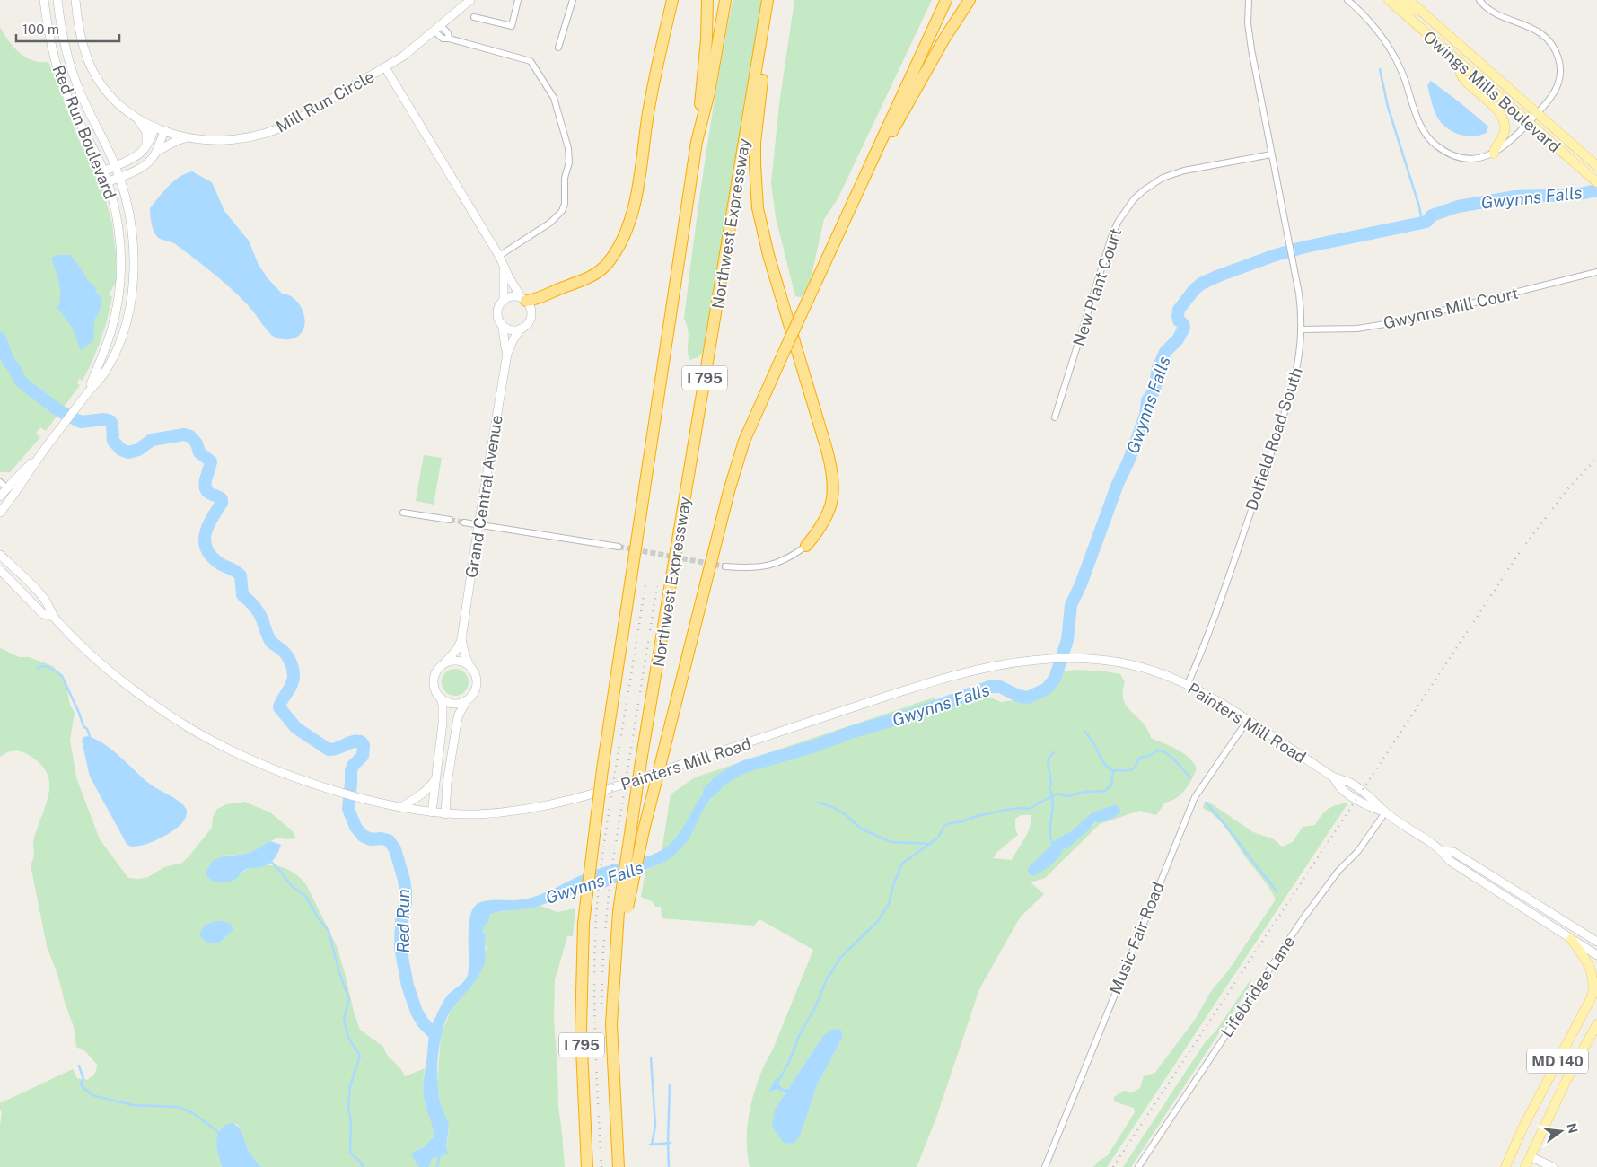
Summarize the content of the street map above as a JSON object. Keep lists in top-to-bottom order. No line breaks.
{"streets":{"highway":["Northwest Expressway","I 795"],"main road":["Owings Mills Boulevard","Mill Run Circle","Red Run Boulevard","Grand Central Avenue","Painters Mill Road","MD 140"],"street":["New Plant Court","Gwynns Mill Court","Dolfield Road South","Music Fair Road","Lifebridge Lane"]},"crossings":[["Mill Run Circle","Grand Central Avenue"],["New Plant Court","Dolfield Road South"],["Gwynns Mill Court","Dolfield Road South"],["Dolfield Road South","Painters Mill Road"],["Grand Central Avenue","Painters Mill Road"],["Painters Mill Road","Music Fair Road"],["Painters Mill Road","Lifebridge Lane"]],"water":["Gwynns Falls","Red Run"],"scale_bar":"100 m","north":"right"}
